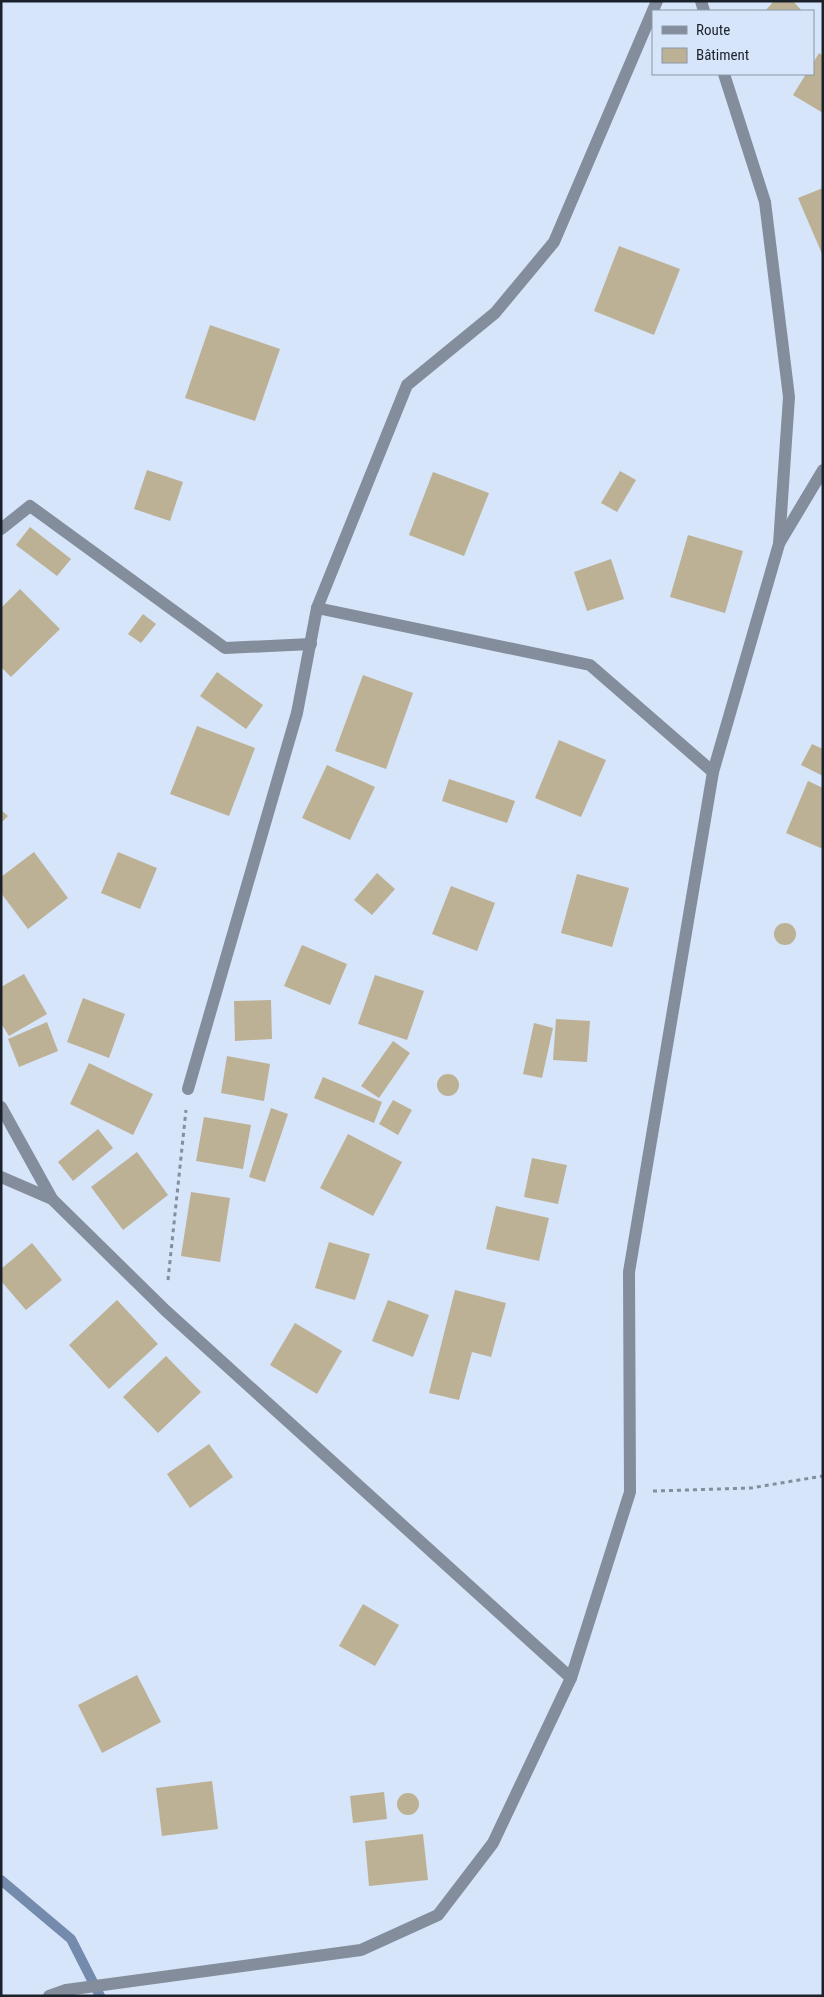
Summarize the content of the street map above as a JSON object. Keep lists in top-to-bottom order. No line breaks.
{"legend":["Route","Bâtiment"]}
